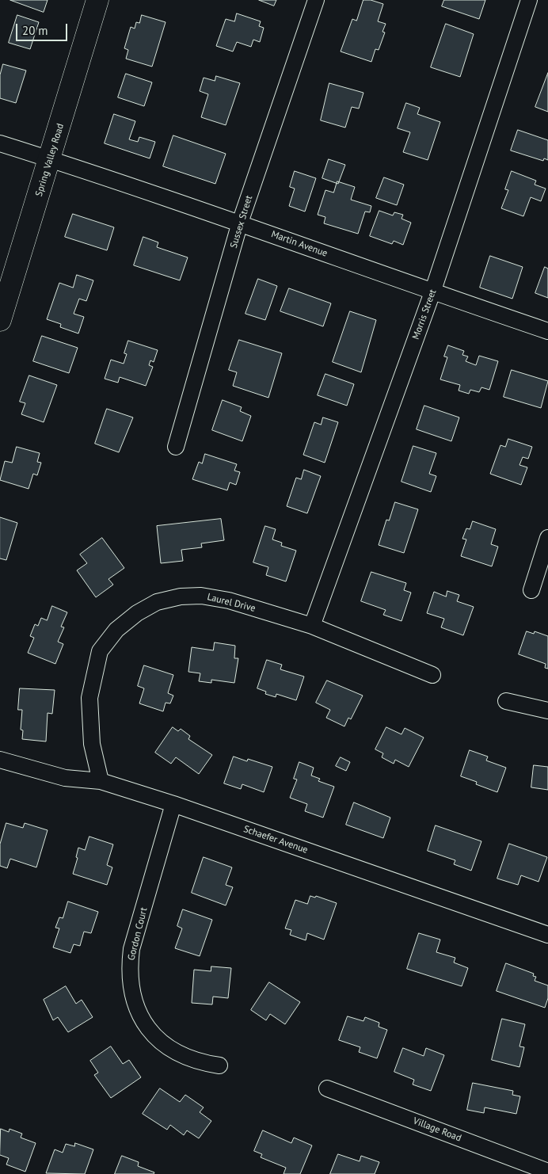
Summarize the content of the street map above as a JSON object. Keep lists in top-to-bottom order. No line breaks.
{"streets":{"street":["Spring Valley Road","Sussex Street","Martin Avenue","Morris Street","Laurel Drive","Schaefer Avenue","Gordon Court","Village Road"]},"crossings":[["Spring Valley Road","Martin Avenue"],["Sussex Street","Martin Avenue"],["Martin Avenue","Morris Street"],["Morris Street","Laurel Drive"],["Laurel Drive","Schaefer Avenue"],["Schaefer Avenue","Gordon Court"]],"scale_bar":"20 m"}
